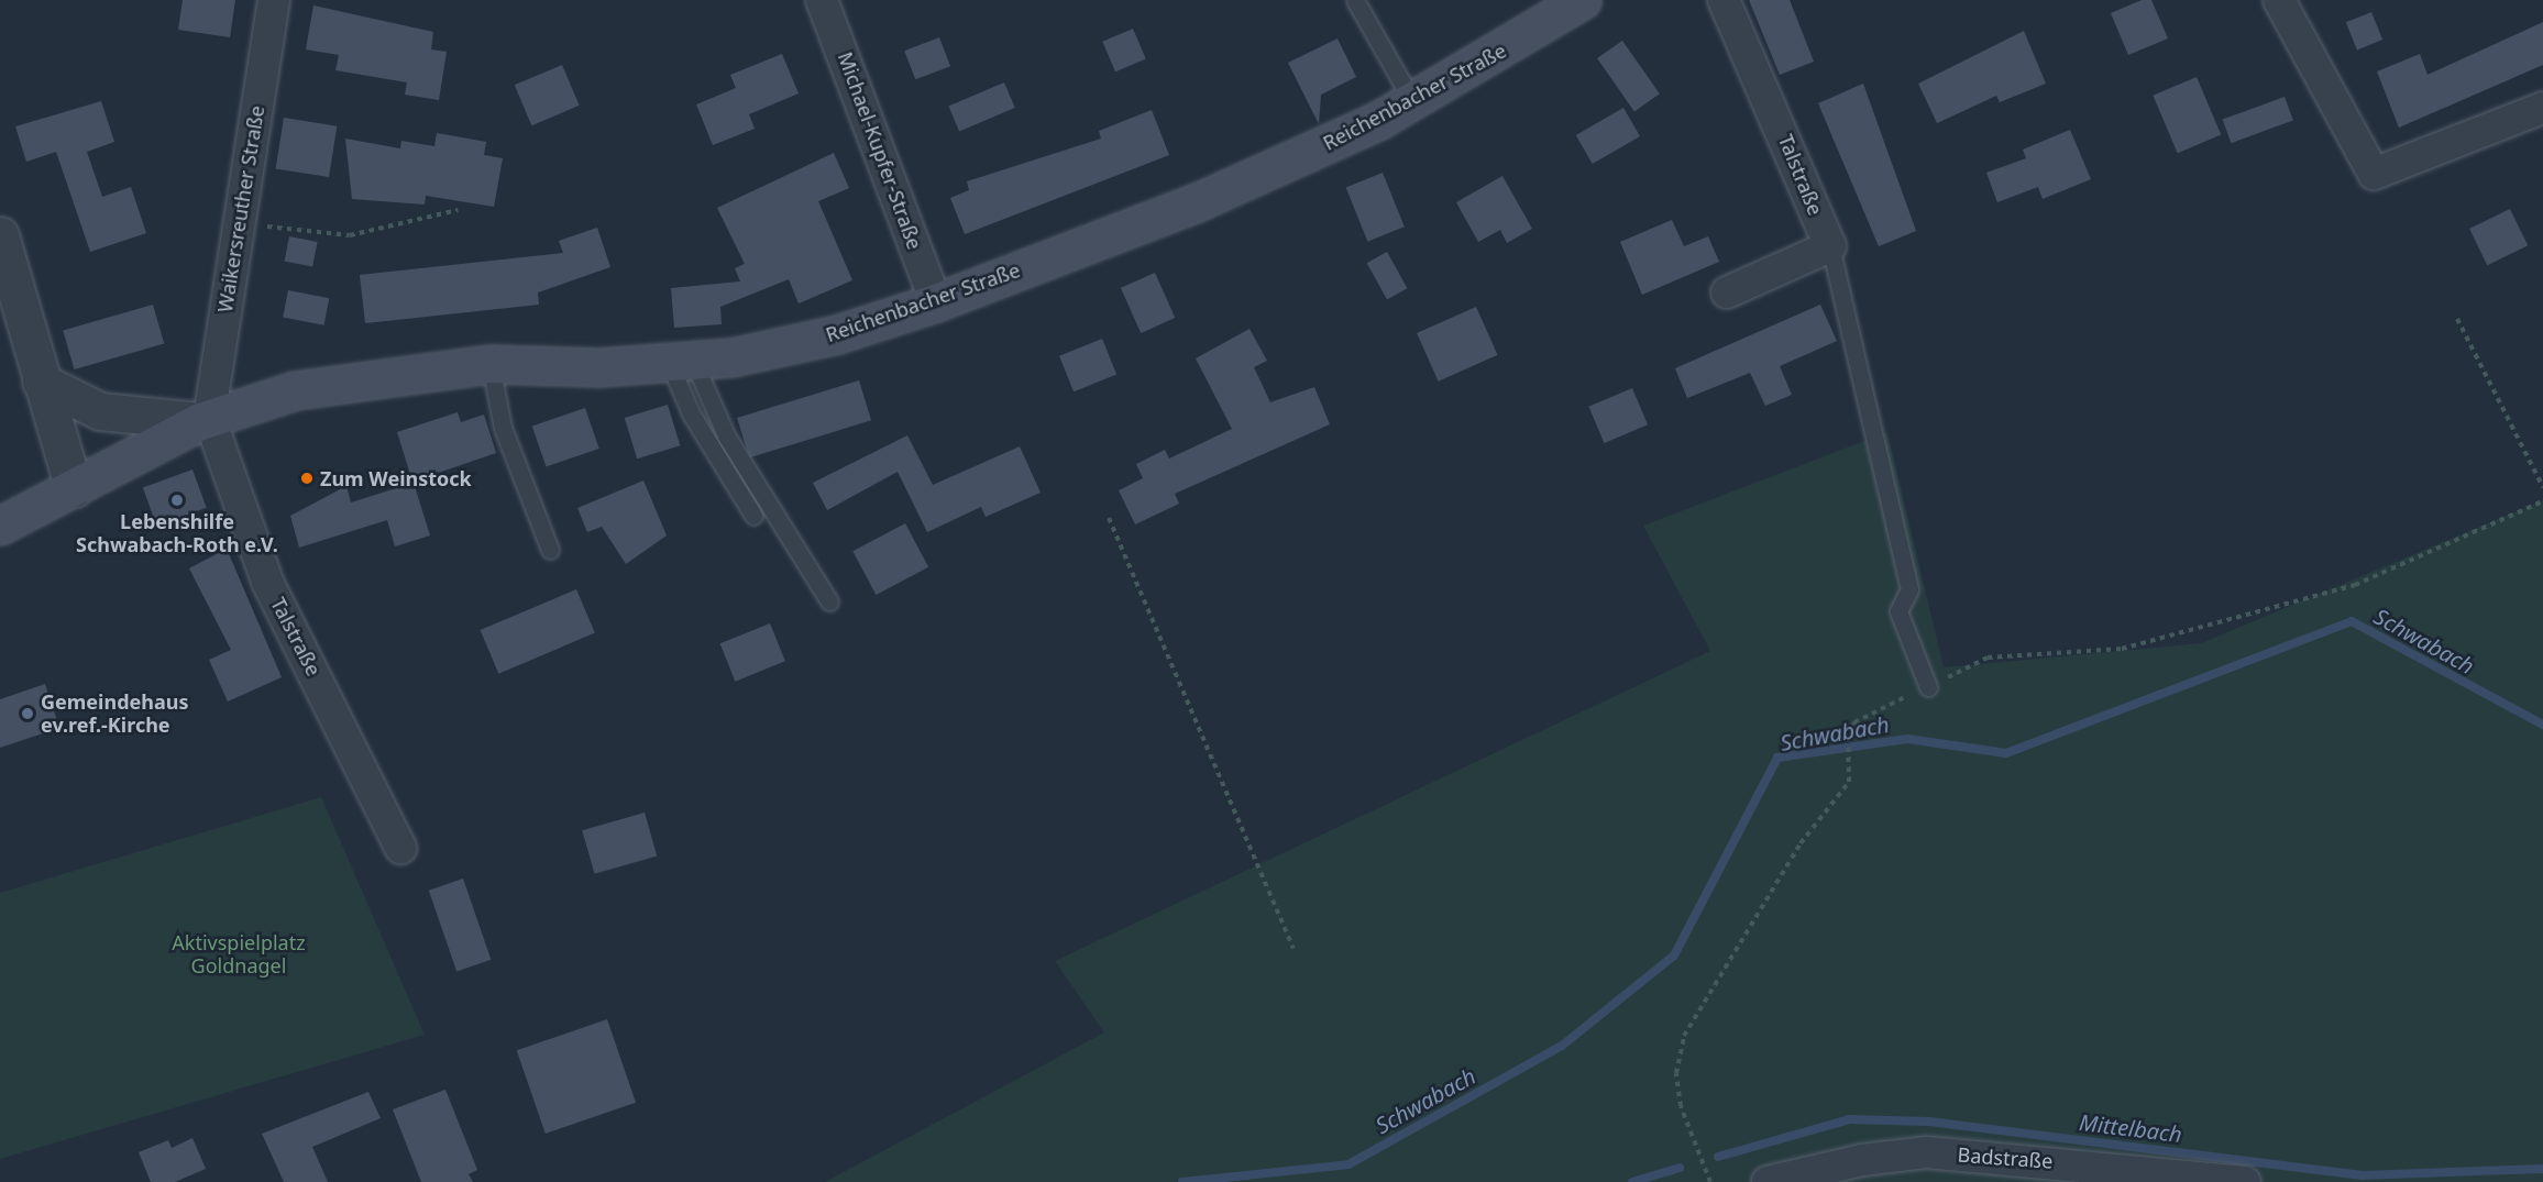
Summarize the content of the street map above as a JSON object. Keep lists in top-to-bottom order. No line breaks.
{"streets":{"main road":["Reichenbacher Straße"],"street":["Michael-Kupfer-Straße","Talstraße","Waikersreuther Straße","Badstraße"]},"crossings":[["Reichenbacher Straße","Michael-Kupfer-Straße"],["Reichenbacher Straße","Talstraße"],["Reichenbacher Straße","Waikersreuther Straße"],["Talstraße","Waikersreuther Straße"]],"water":["Schwabach","Mittelbach"],"parks":["Aktivspielplatz Goldnagel"],"places":["Zum Weinstock","Lebenshilfe Schwabach-Roth e.V.","Gemeindehaus ev.ref.-Kirche"]}
